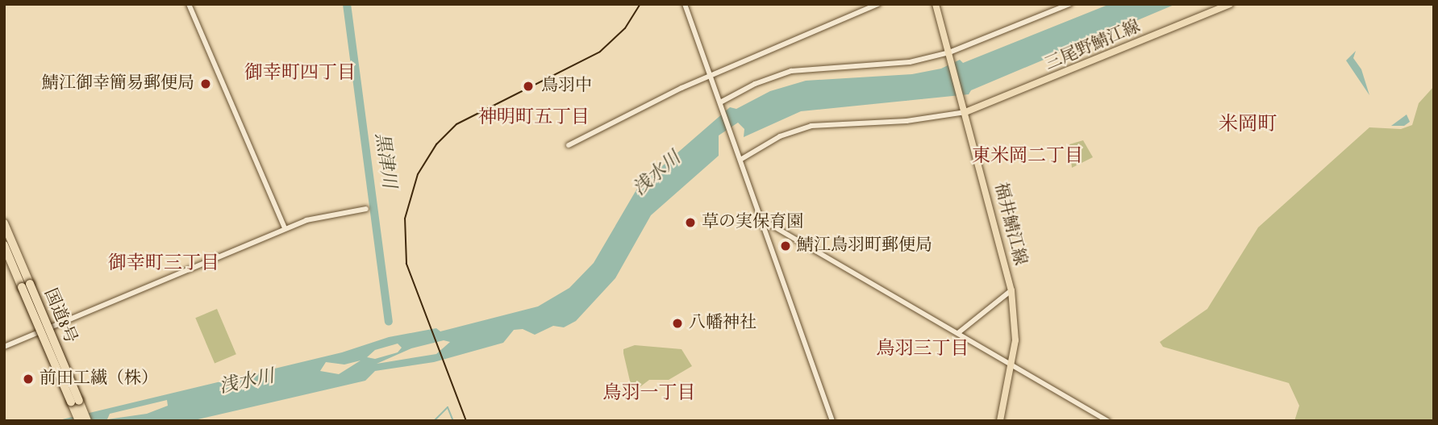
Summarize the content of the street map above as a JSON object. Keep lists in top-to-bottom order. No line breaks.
{"streets":{"highway":["国道8号"],"main road":["三尾野鯖江線","福井鯖江線"]},"crossings":[["三尾野鯖江線","福井鯖江線"]],"districts":["御幸町四丁目","神明町五丁目","米岡町","東米岡二丁目","御幸町三丁目","鳥羽三丁目","鳥羽一丁目"],"water":["黒津川","浅水川"],"places":["鯖江御幸簡易郵便局","鳥羽中","草の実保育園","鯖江鳥羽町郵便局","八幡神社","前田工繊（株）"]}
